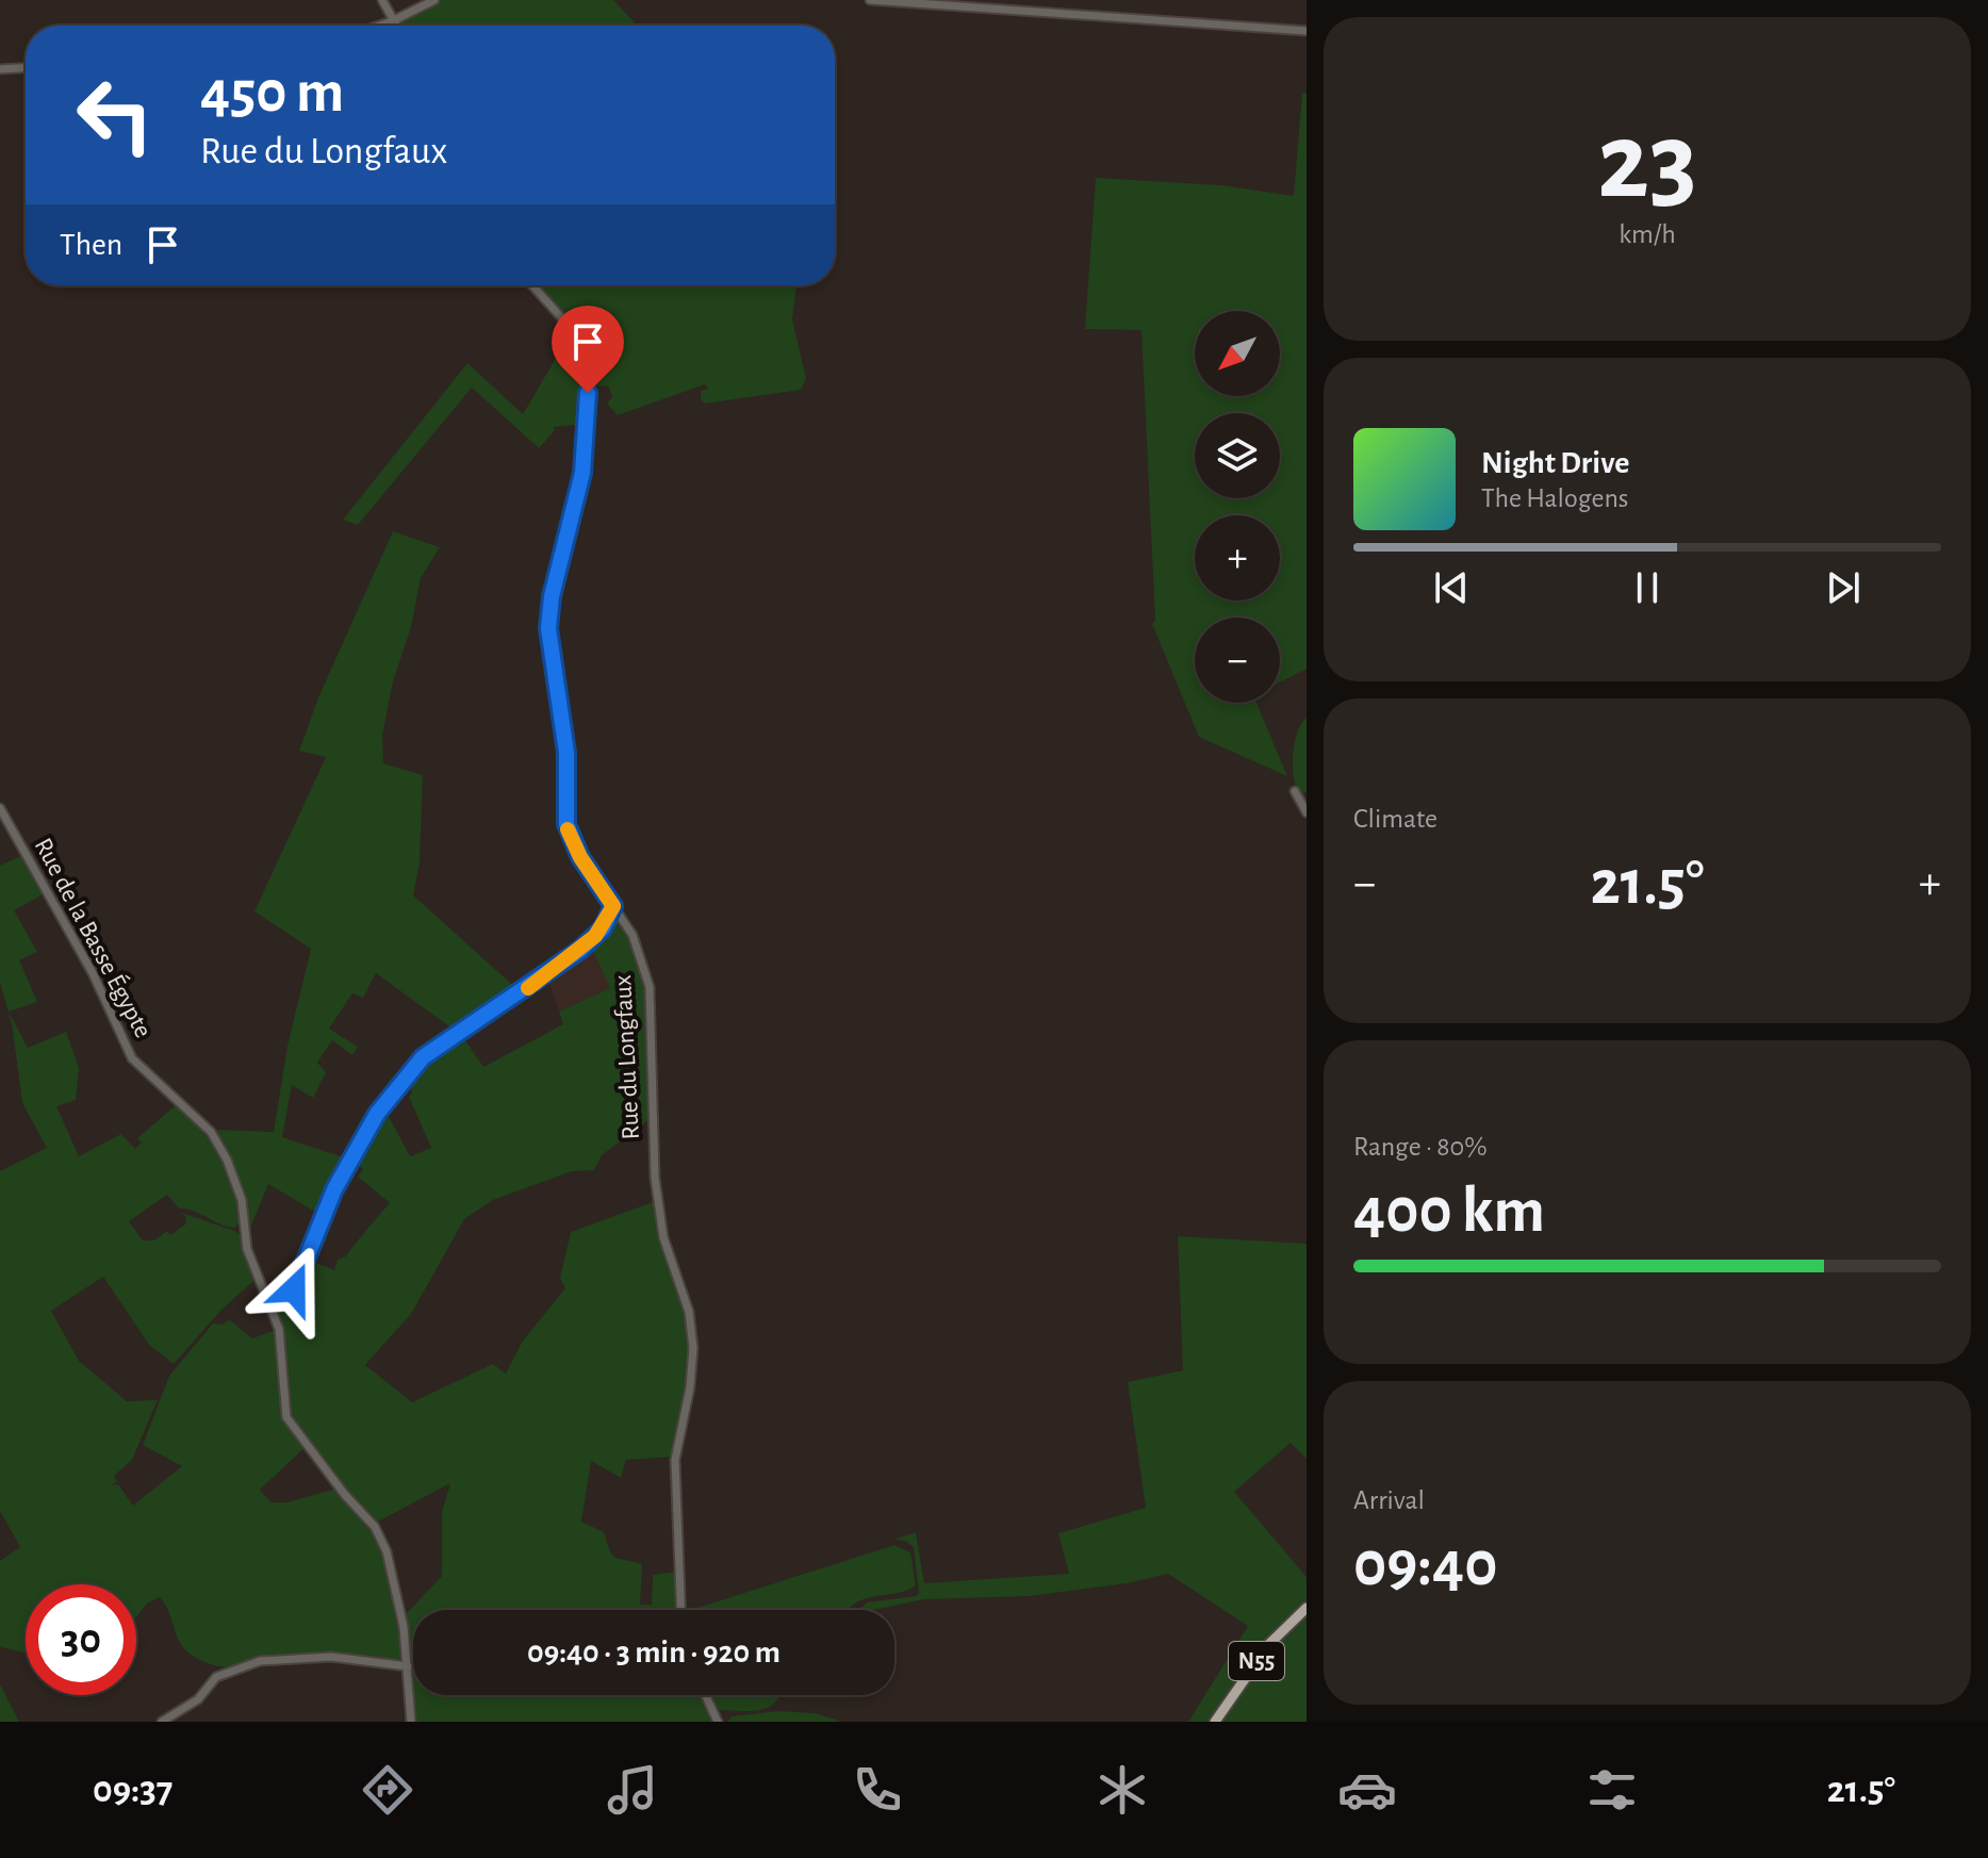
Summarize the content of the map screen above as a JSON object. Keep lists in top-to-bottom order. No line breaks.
{"streets":{"main road":["N55"],"street":["Rue de la Basse Égypte","Rue du Longfaux"]},"north":"bottom left","page":{"tile":[["23","km/h"],"Climate",["Range · 80%","400 km"],["Arrival","09:40"]],"turn":["450 m","Rue du Longfaux"],"then":"Then","map_buttons":["+","−"],"song":["Night Drive","The Halogens"],"heat":["−","21.5°","+"],"limit":"30","trip":"09:40 · 3 min · 920 m","tabs":["09:37","21.5°"]}}
